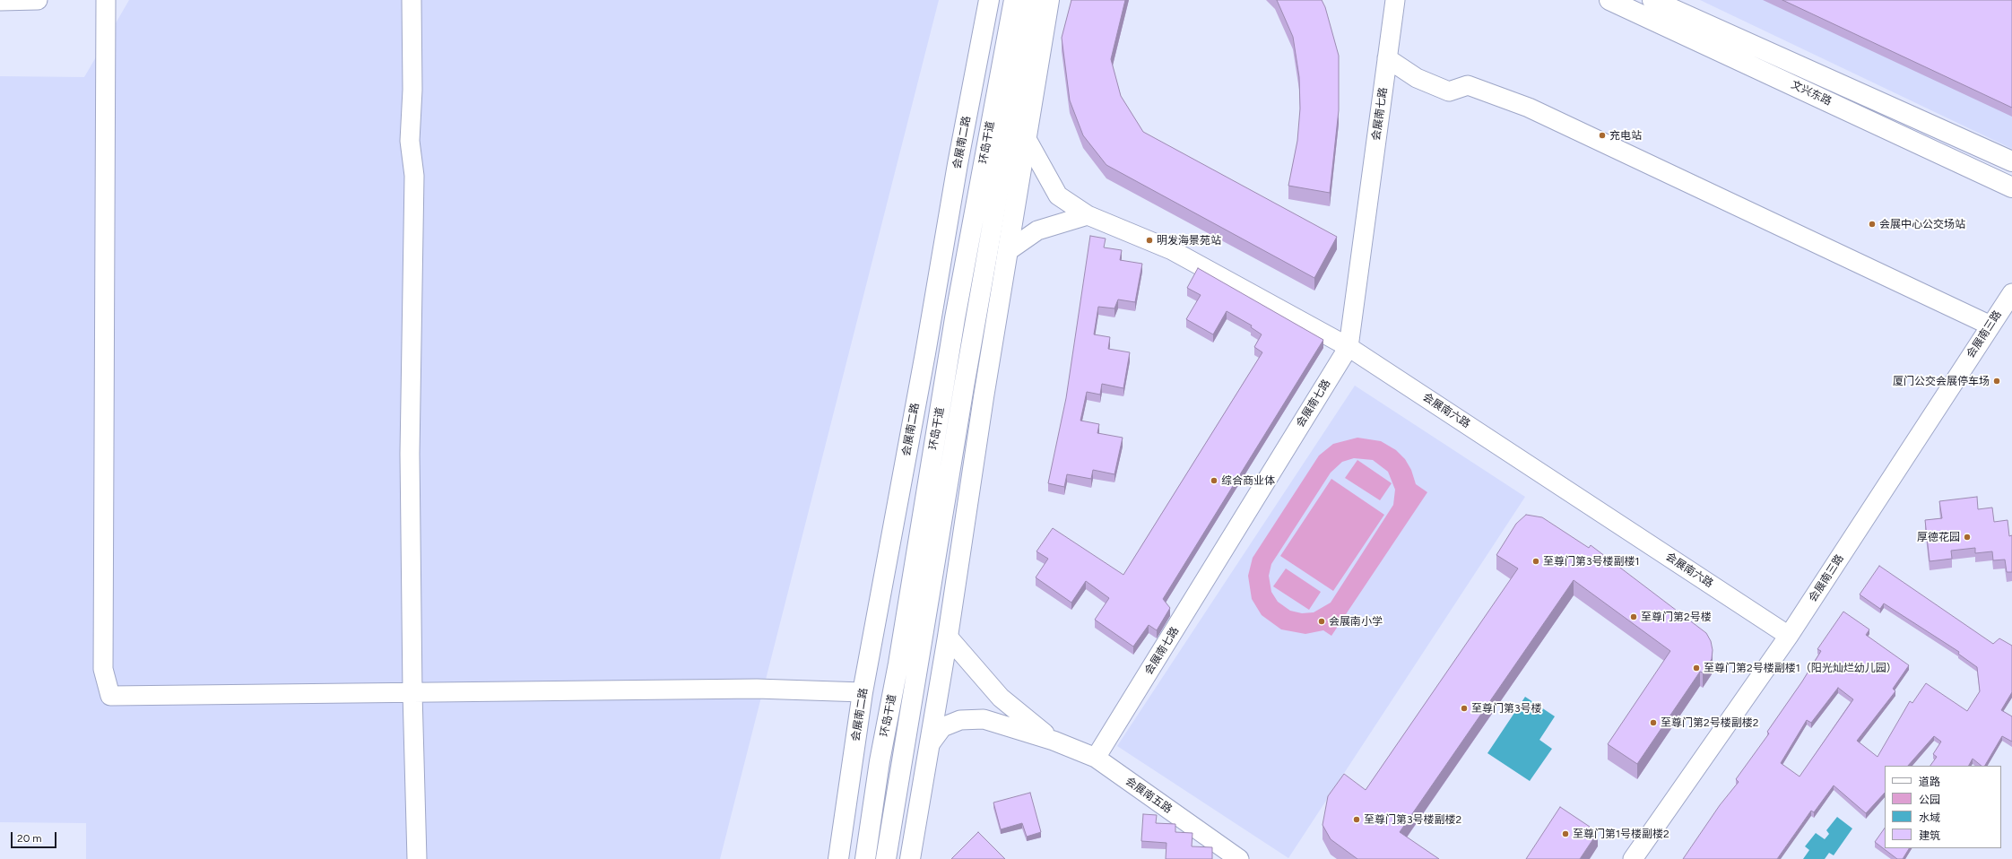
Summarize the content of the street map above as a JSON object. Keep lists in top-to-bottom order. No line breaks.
{"streets":{"main road":["文兴东路","会展南二路","环岛干道"],"street":["会展南七路","会展南三路","会展南六路","会展南五路"]},"crossings":[["会展南七路","会展南六路"],["会展南七路","会展南五路"],["会展南三路","会展南六路"]],"places":["充电站","会展中心公交场站","明发海景苑站","厦门公交会展停车场","综合商业体","厚德花园","至尊门第3号楼副楼1","至尊门第2号楼","会展南小学","至尊门第2号楼副楼1（阳光灿烂幼儿园）","至尊门第3号楼","至尊门第2号楼副楼2","至尊门第3号楼副楼2","至尊门第1号楼副楼2"],"legend":["道路","公园","水域","建筑"],"scale_bar":"20 m"}
